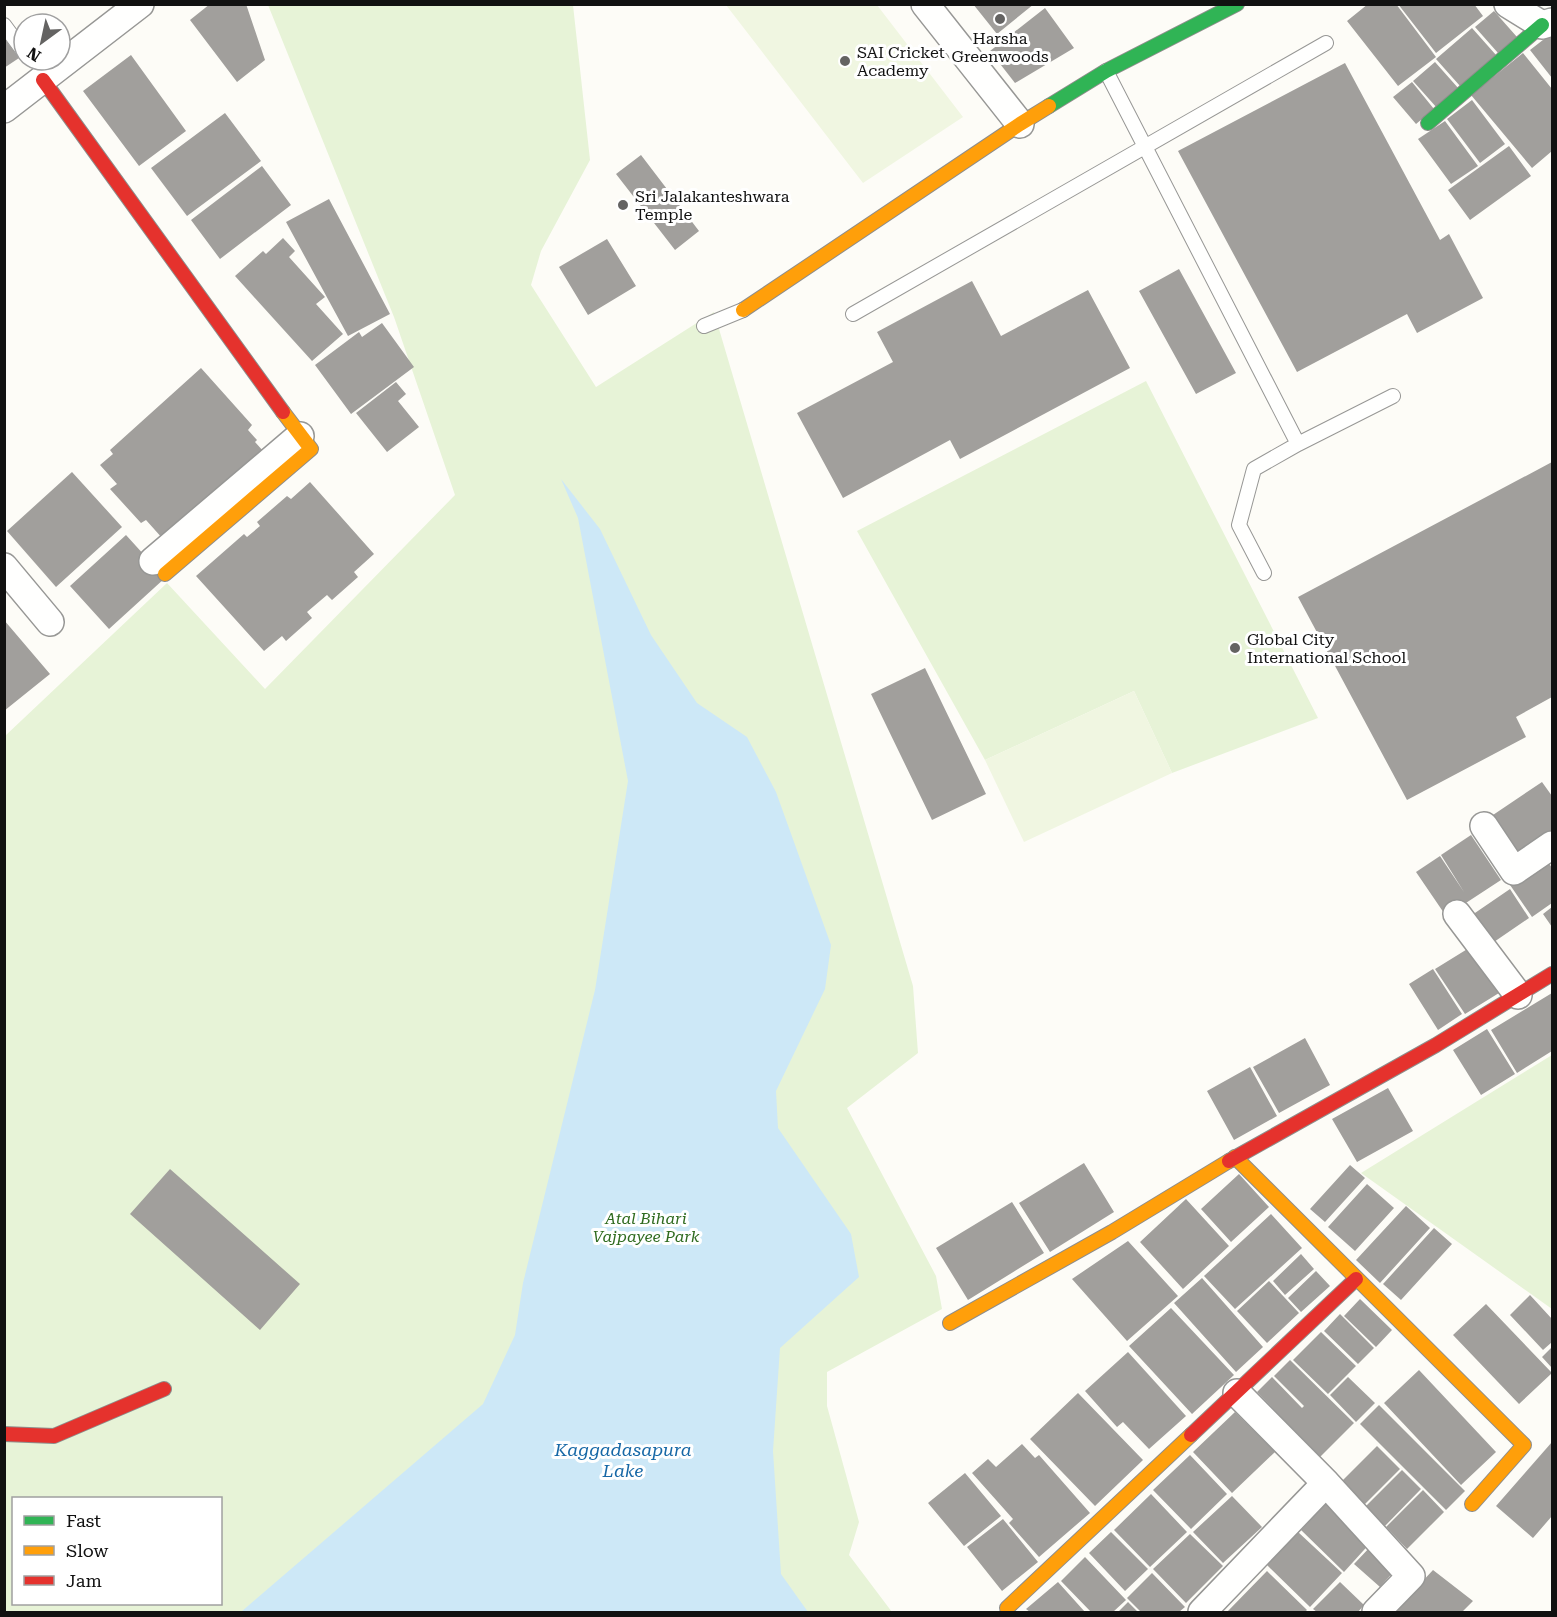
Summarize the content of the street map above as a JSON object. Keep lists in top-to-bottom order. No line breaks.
{"water":["Kaggadasapura Lake"],"parks":["Atal Bihari Vajpayee Park"],"places":["Harsha Greenwoods","SAI Cricket Academy","Sri Jalakanteshwara Temple","Global City International School"],"legend":["Fast","Slow","Jam"],"north":"bottom left"}
